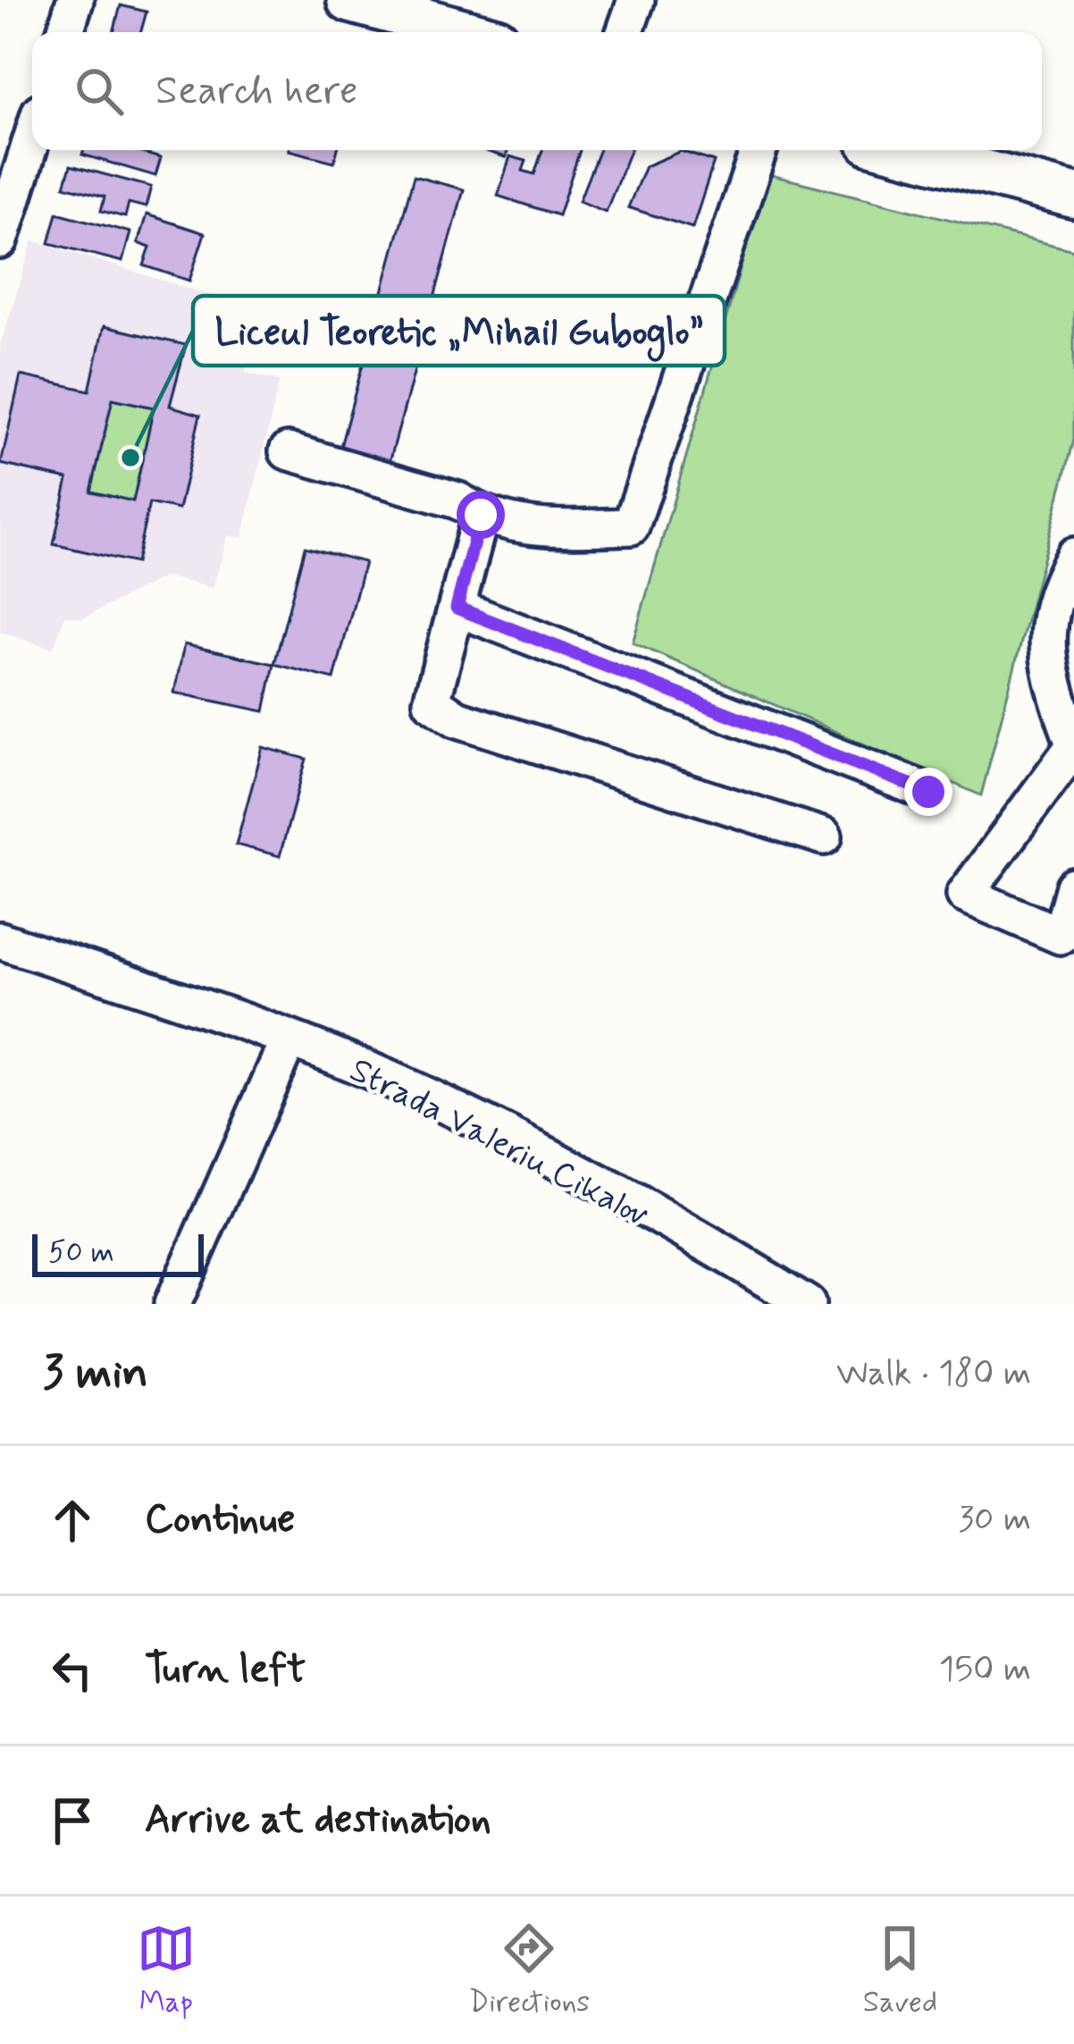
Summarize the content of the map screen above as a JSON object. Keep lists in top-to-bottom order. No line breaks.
{"streets":{"street":["Strada Valeriu Cikalov"]},"places":["Liceul Teoretic „Mihail Guboglo”"],"scale_bar":"50 m","page":{"search":"Search here","scale":"50 m","heading":["3 min","Walk · 180 m"],"list":[["Continue","30 m"],["Turn left","150 m"],"Arrive at destination"],"nav":["Map","Directions","Saved"]}}
